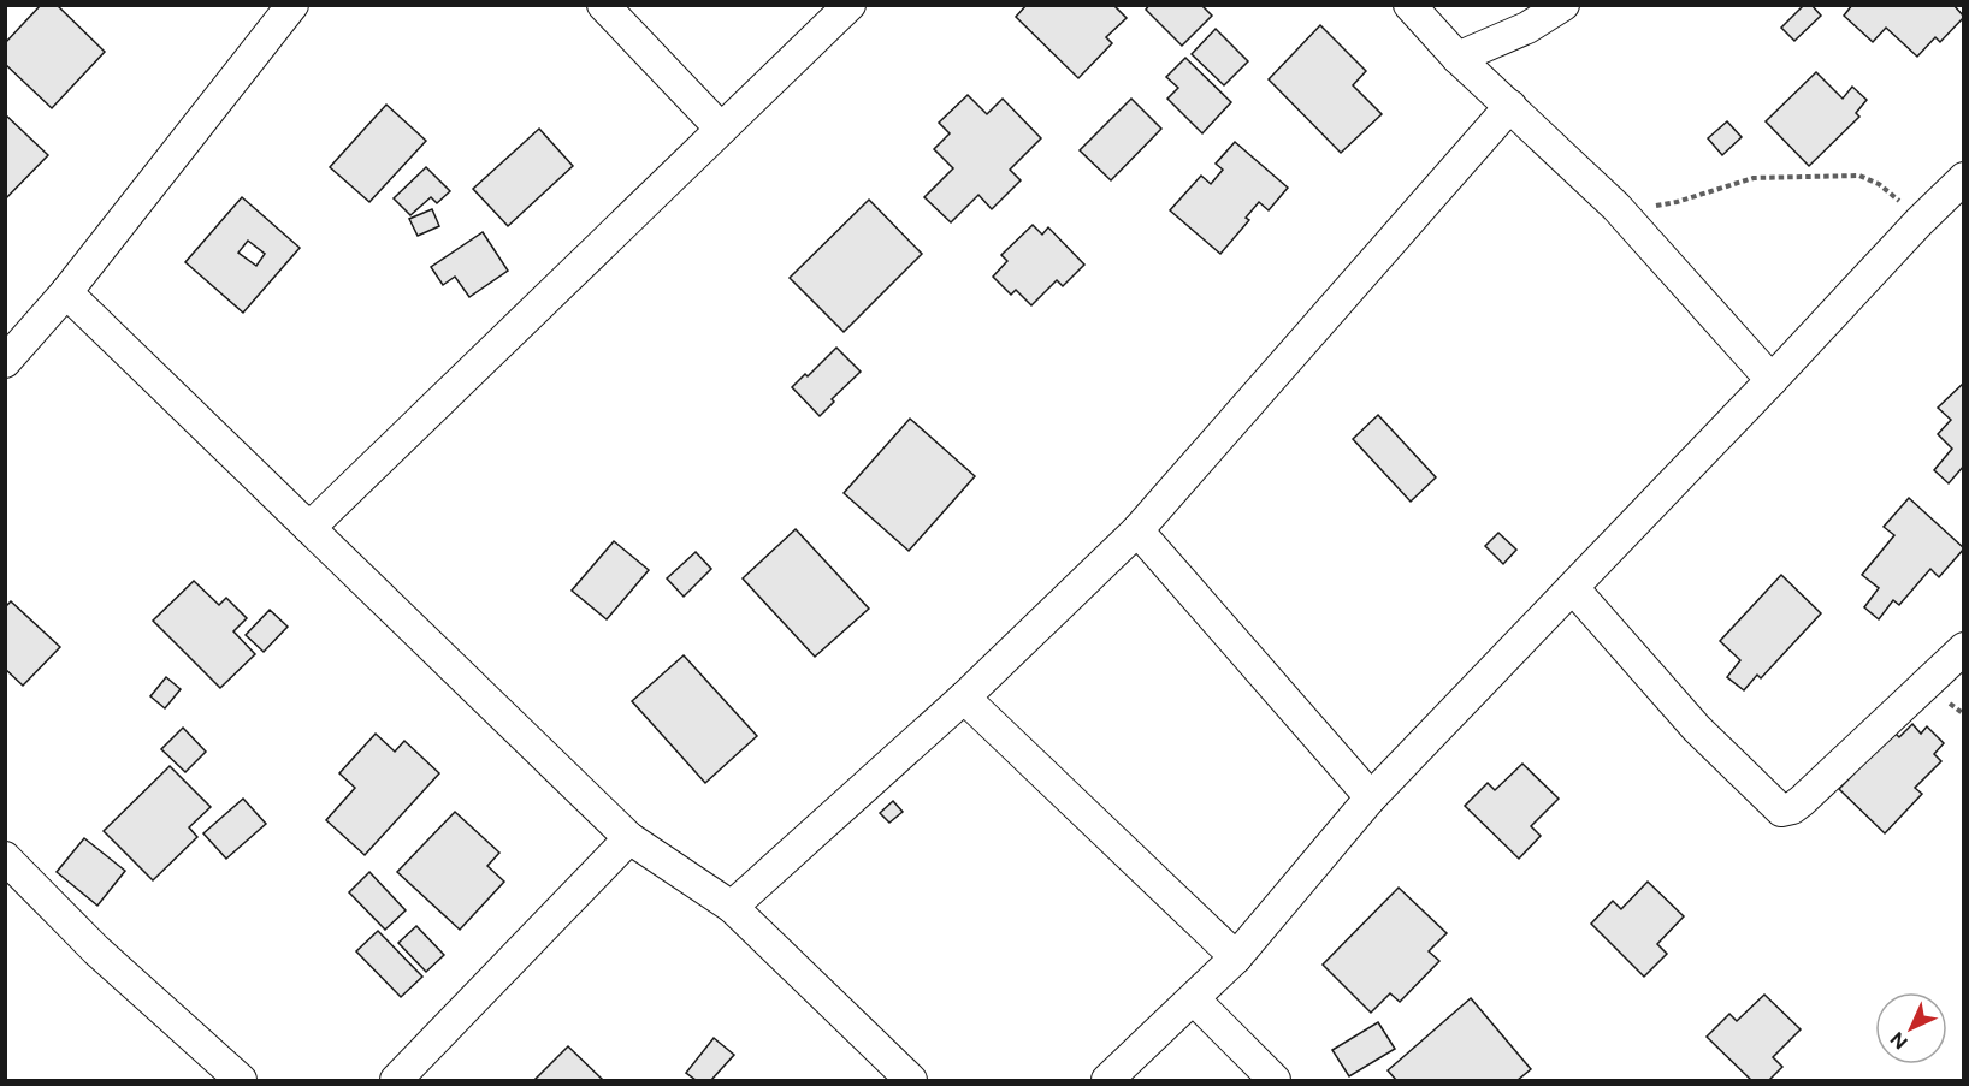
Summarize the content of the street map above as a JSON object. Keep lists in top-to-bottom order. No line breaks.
{"north":"bottom left"}
